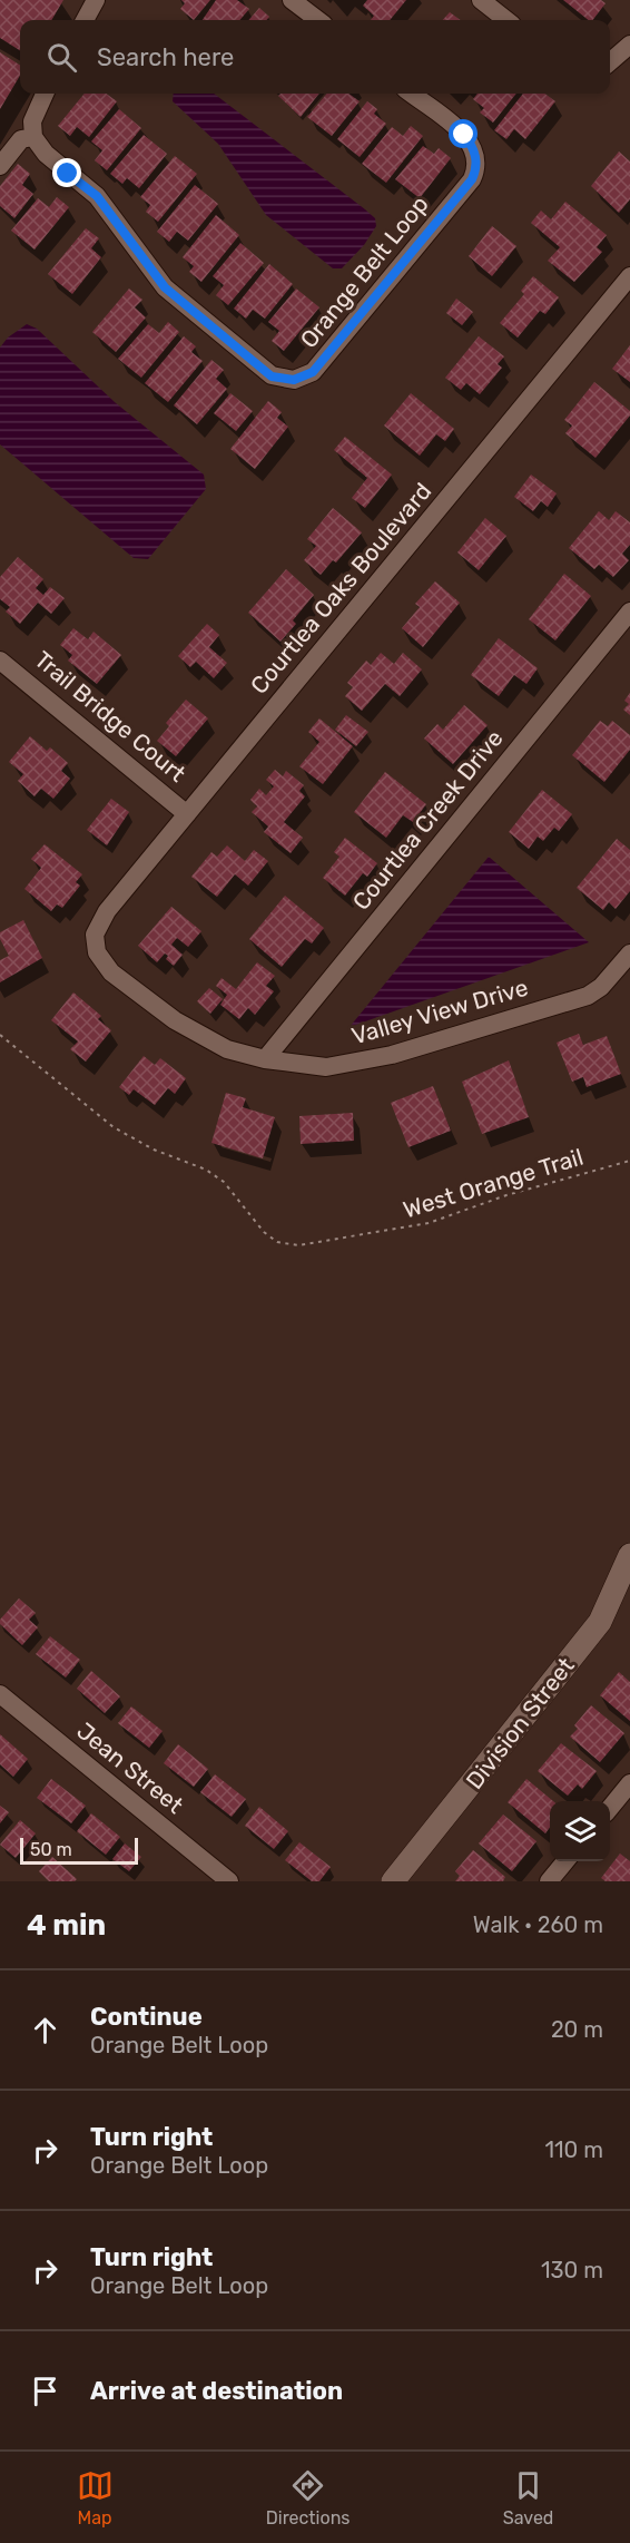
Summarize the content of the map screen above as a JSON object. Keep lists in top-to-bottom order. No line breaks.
{"streets":{"street":["Orange Belt Loop","Courtlea Oaks Boulevard","Trail Bridge Court","Courtlea Creek Drive","Valley View Drive","Division Street","Jean Street"],"path":["West Orange Trail"]},"crossings":[["Courtlea Oaks Boulevard","Trail Bridge Court"],["Courtlea Oaks Boulevard","Valley View Drive"],["Courtlea Creek Drive","Valley View Drive"]],"scale_bar":"50 m","page":{"search":"Search here","scale":"50 m","heading":["4 min","Walk · 260 m"],"list":[["Continue","Orange Belt Loop","20 m"],["Turn right","Orange Belt Loop","110 m"],["Turn right","Orange Belt Loop","130 m"],"Arrive at destination"],"nav":["Map","Directions","Saved"]}}
